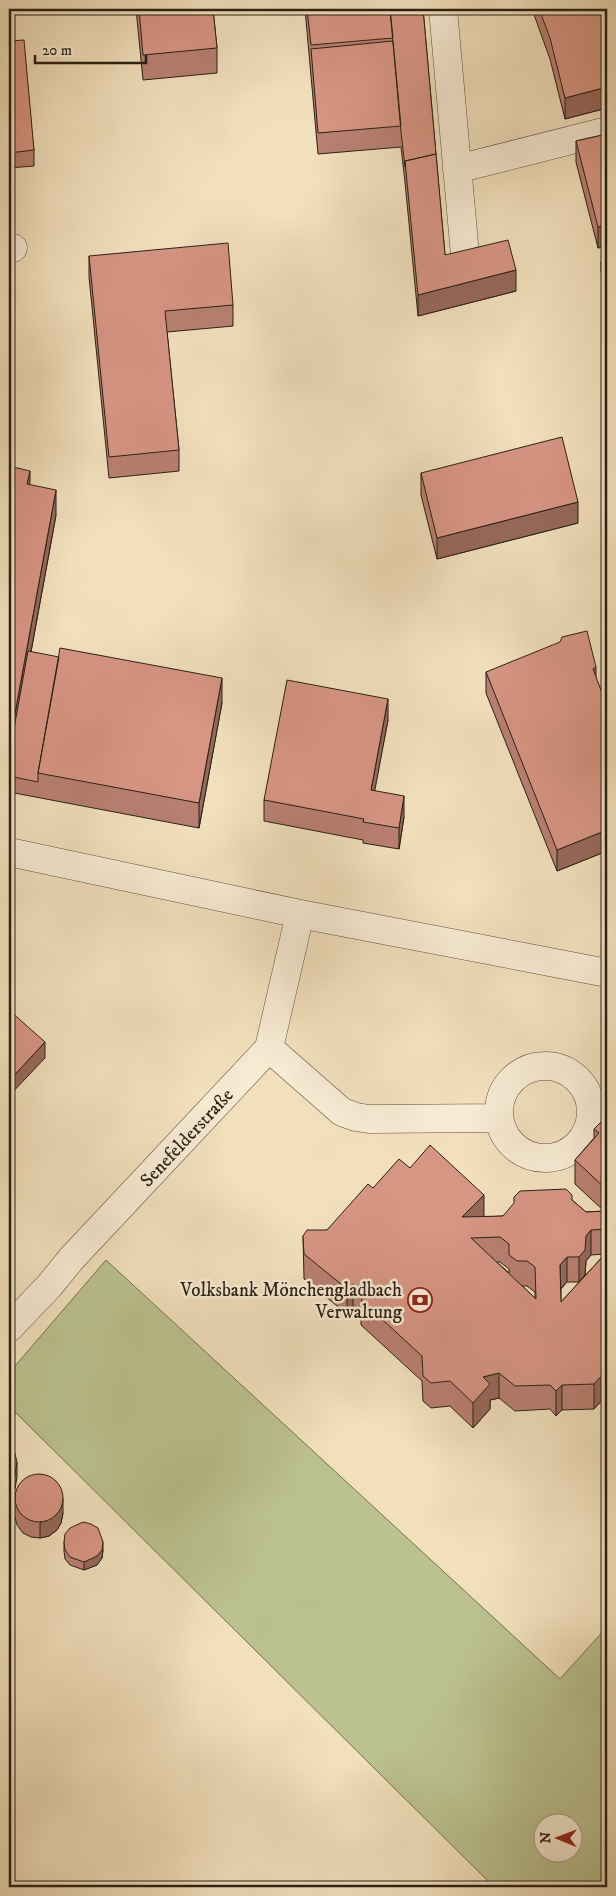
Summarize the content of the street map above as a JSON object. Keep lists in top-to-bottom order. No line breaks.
{"streets":{"street":["Senefelderstraße"]},"places":{"bank":["Volksbank Mönchengladbach Verwaltung"]},"scale_bar":"20 m","north":"left"}
